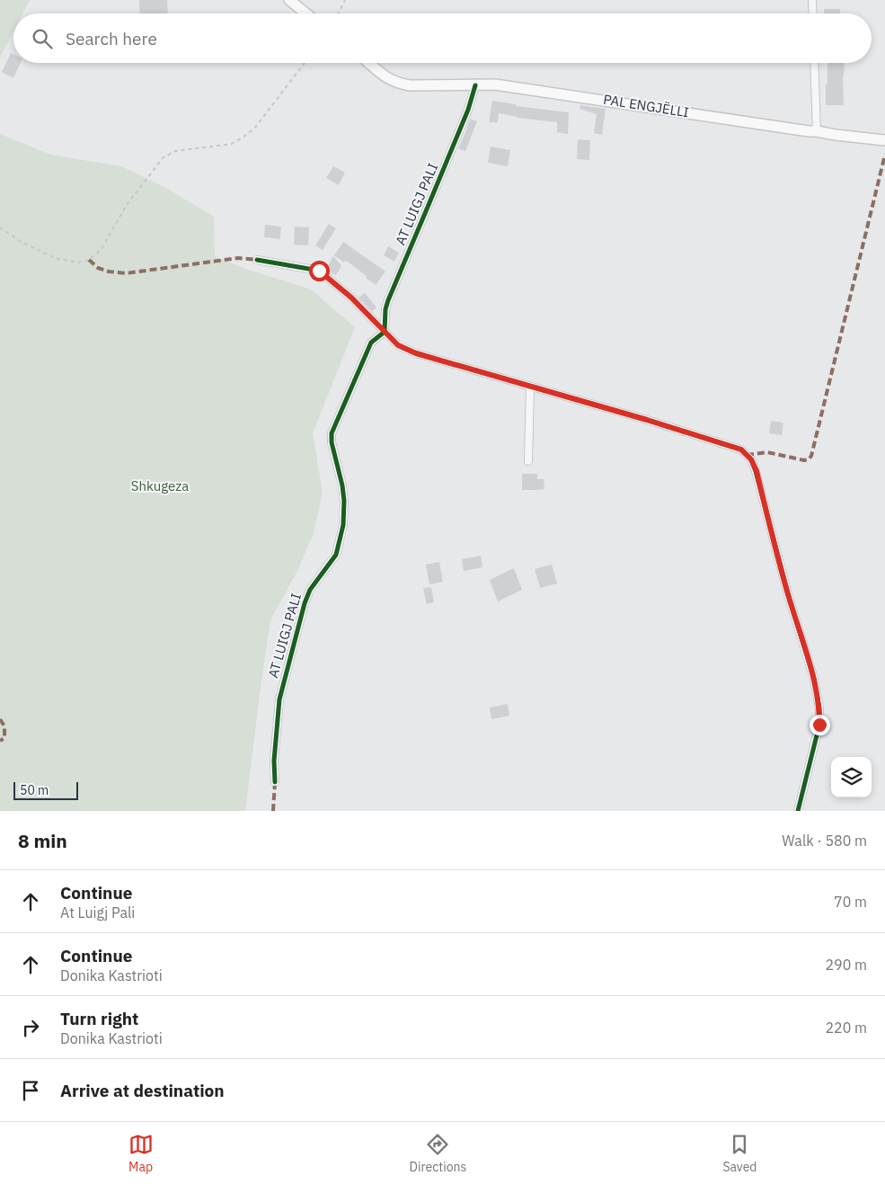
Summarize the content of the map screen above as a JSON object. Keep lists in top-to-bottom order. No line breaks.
{"streets":{"main road":["PAL ENGJËLLI"],"street":["AT LUIGJ PALI"]},"crossings":[["PAL ENGJËLLI","AT LUIGJ PALI"]],"parks":["Shkugeza"],"scale_bar":"50 m","page":{"search":"Search here","scale":"50 m","heading":["8 min","Walk · 580 m"],"list":[["Continue","At Luigj Pali","70 m"],["Continue","Donika Kastrioti","290 m"],["Turn right","Donika Kastrioti","220 m"],"Arrive at destination"],"nav":["Map","Directions","Saved"]}}
